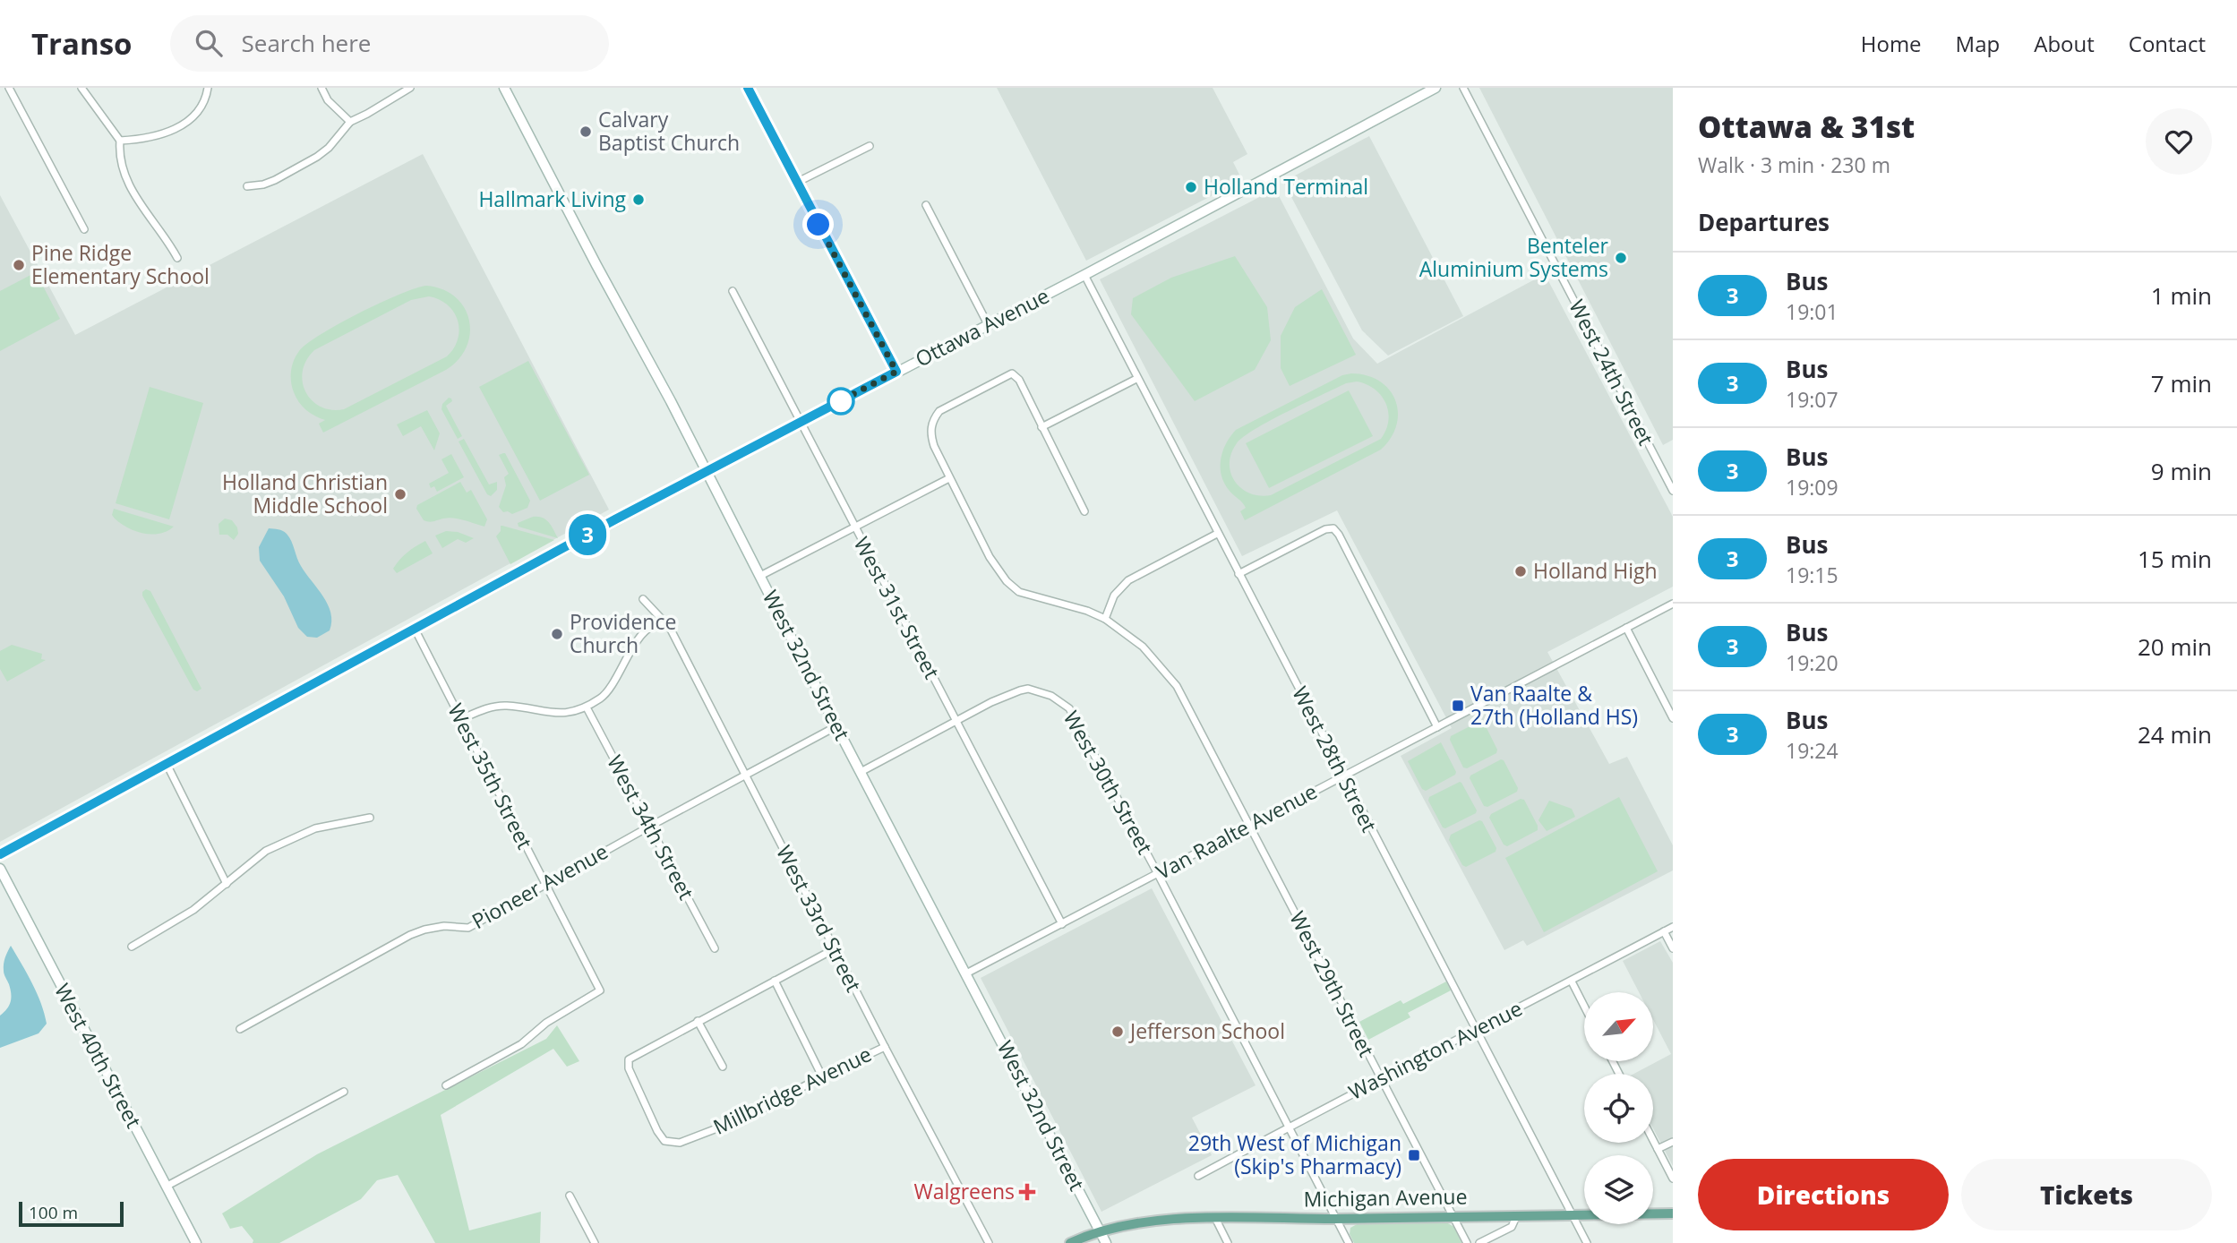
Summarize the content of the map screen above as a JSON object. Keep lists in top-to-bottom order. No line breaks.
{"streets":{"main road":["Michigan Avenue"],"street":["Ottawa Avenue","West 24th Street","West 31st Street","West 32nd Street","West 28th Street","West 35th Street","West 30th Street","West 34th Street","Van Raalte Avenue","Pioneer Avenue","West 33rd Street","West 29th Street","Washington Avenue","West 40th Street","Millbridge Avenue"]},"crossings":[["Ottawa Avenue","West 31st Street"],["Ottawa Avenue","West 32nd Street"],["Ottawa Avenue","West 28th Street"],["Ottawa Avenue","West 35th Street"],["West 31st Street","West 30th Street"],["West 31st Street","Van Raalte Avenue"],["West 32nd Street","Van Raalte Avenue"],["West 32nd Street","Pioneer Avenue"],["West 32nd Street","Michigan Avenue"],["West 28th Street","Van Raalte Avenue"],["West 28th Street","Washington Avenue"],["West 28th Street","Michigan Avenue"],["West 35th Street","Pioneer Avenue"],["West 30th Street","Van Raalte Avenue"],["West 30th Street","Washington Avenue"],["West 30th Street","Michigan Avenue"],["West 34th Street","Pioneer Avenue"],["Van Raalte Avenue","West 29th Street"],["Pioneer Avenue","West 33rd Street"],["West 33rd Street","Millbridge Avenue"],["West 29th Street","Washington Avenue"],["West 29th Street","Michigan Avenue"]],"places":{"other":["Calvary Baptist Church","Holland Terminal","Hallmark Living","Benteler Aluminium Systems","Pine Ridge Elementary School","Holland Christian Middle School","Holland High","Providence Church","Jefferson School"],"transit":["Van Raalte & 27th (Holland HS)","29th West of Michigan (Skip's Pharmacy)"],"health":["Walgreens"]},"lines":["bus line 3"],"scale_bar":"100 m","north":"top right","page":{"header":"Transo","search":"Search here","nav":["Home","Map","About","Contact"],"on_map":"3","heading":[["Ottawa & 31st","Walk · 3 min · 230 m"],"Departures"],"list":[{"mark":"3","name":"Bus","note":"19:01","value":"1 min"},{"mark":"3","name":"Bus","note":"19:07","value":"7 min"},{"mark":"3","name":"Bus","note":"19:09","value":"9 min"},{"mark":"3","name":"Bus","note":"19:15","value":"15 min"},{"mark":"3","name":"Bus","note":"19:20","value":"20 min"},{"mark":"3","name":"Bus","note":"19:24","value":"24 min"}],"buttons":["Directions","Tickets"],"scale":"100 m"}}
